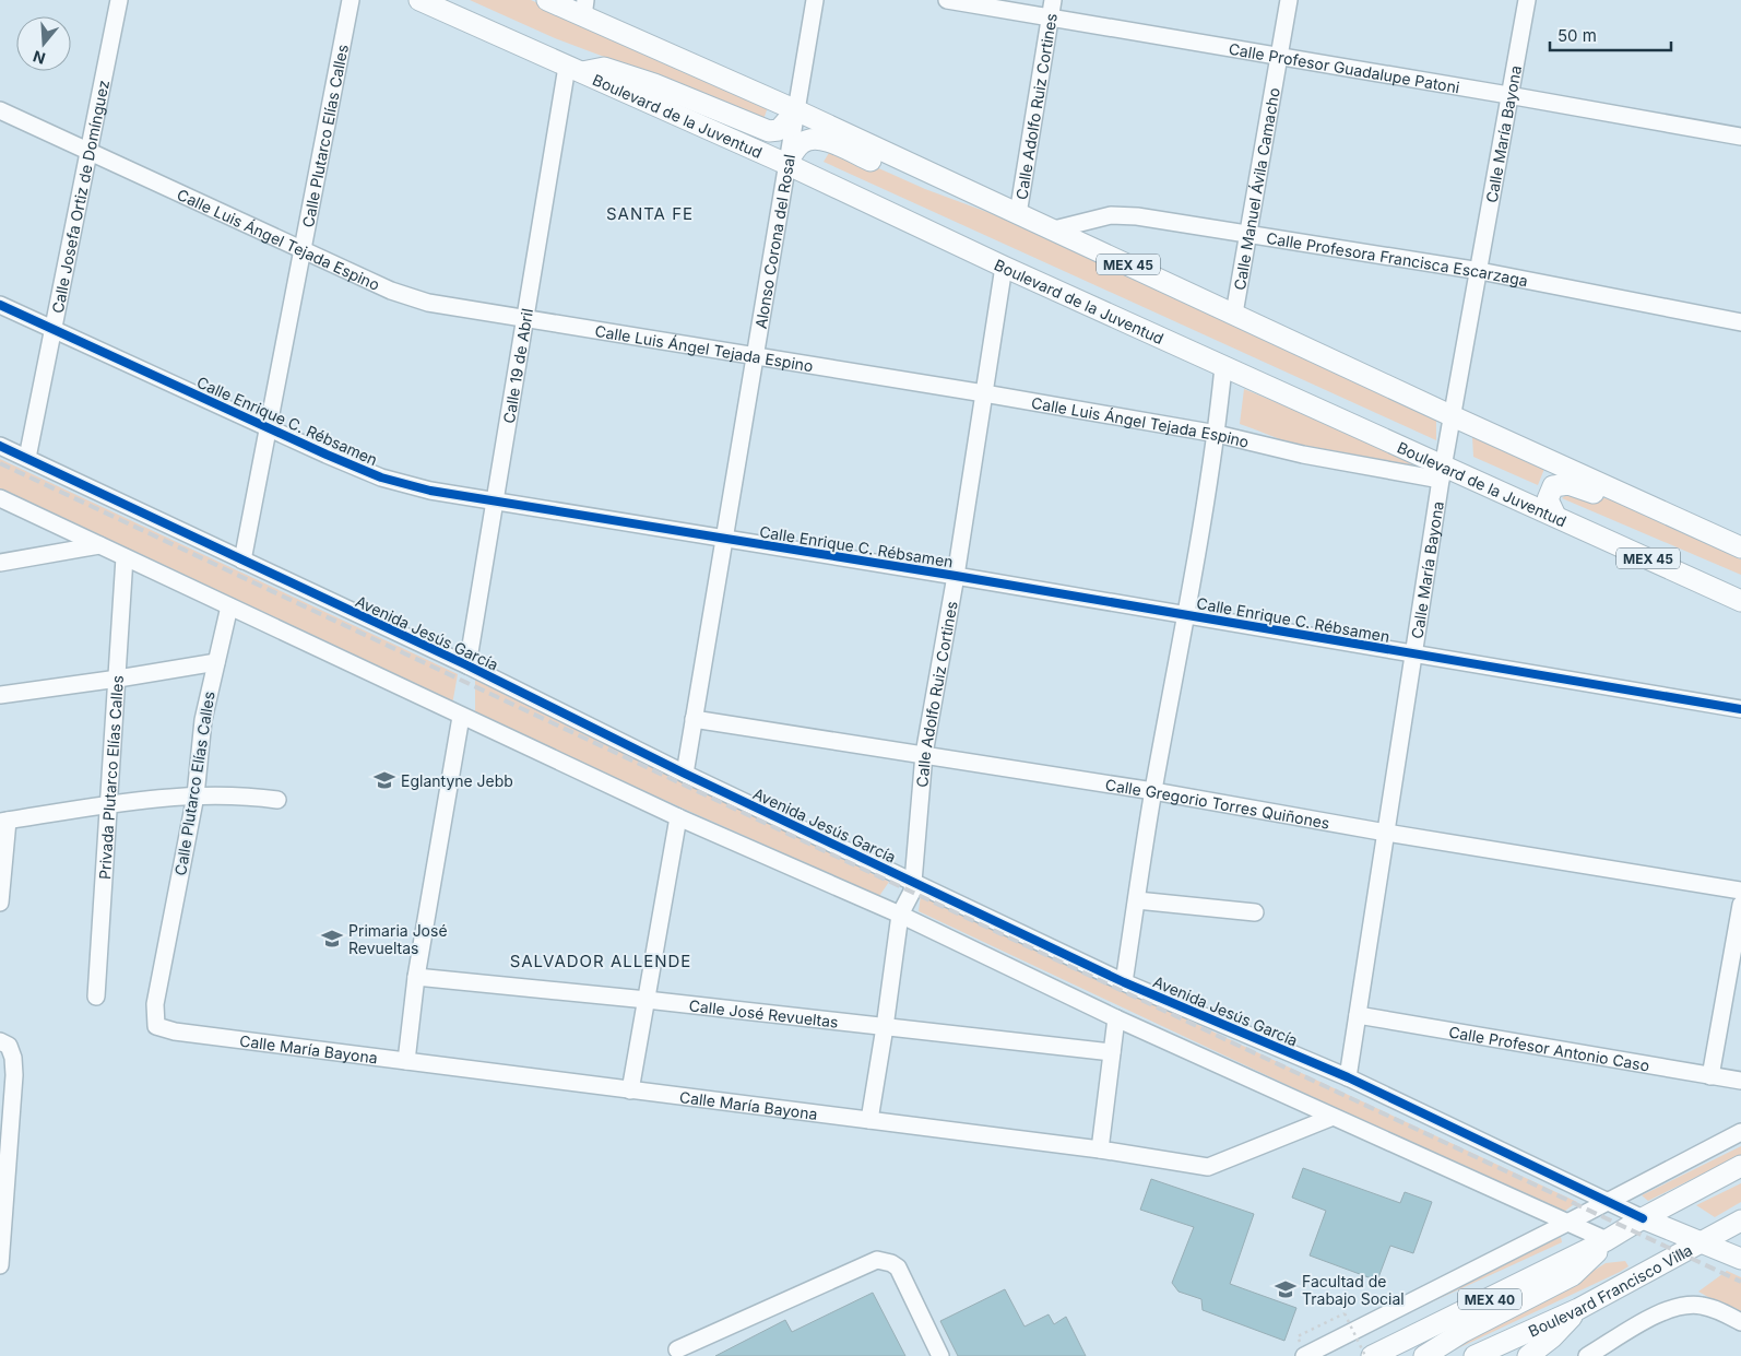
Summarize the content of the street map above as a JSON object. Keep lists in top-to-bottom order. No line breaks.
{"streets":{"main road":["Boulevard de la Juventud","MEX 45","Avenida Jesús García","Boulevard Francisco Villa","MEX 40"],"street":["Calle Profesor Guadalupe Patoni","Calle Adolfo Ruiz Cortines","Calle María Bayona","Calle Plutarco Elías Calles","Calle Manuel Ávila Camacho","Calle Josefa Ortiz de Domínguez","Calle Luis Ángel Tejada Espino","Alonso Corona del Rosal","Calle Profesora Francisca Escarzaga","Calle 19 de Abril","Calle Enrique C. Rébsamen","Privada Plutarco Elías Calles","Calle Gregorio Torres Quiñones","Calle José Revueltas","Calle Profesor Antonio Caso"]},"crossings":[["Calle Profesor Guadalupe Patoni","Calle Adolfo Ruiz Cortines"],["Calle Profesor Guadalupe Patoni","Calle María Bayona"],["Calle Profesor Guadalupe Patoni","Calle Manuel Ávila Camacho"],["Calle Adolfo Ruiz Cortines","Boulevard de la Juventud"],["Calle Adolfo Ruiz Cortines","Calle María Bayona"],["Calle Adolfo Ruiz Cortines","Calle Luis Ángel Tejada Espino"],["Calle Adolfo Ruiz Cortines","MEX 45"],["Calle Adolfo Ruiz Cortines","Calle Enrique C. Rébsamen"],["Calle Adolfo Ruiz Cortines","Avenida Jesús García"],["Calle Adolfo Ruiz Cortines","Calle Gregorio Torres Quiñones"],["Calle Adolfo Ruiz Cortines","Calle José Revueltas"],["Boulevard de la Juventud","Calle María Bayona"],["Boulevard de la Juventud","Calle Luis Ángel Tejada Espino"],["Boulevard de la Juventud","Alonso Corona del Rosal"],["Boulevard de la Juventud","Calle 19 de Abril"],["Calle María Bayona","Calle Plutarco Elías Calles"],["Calle María Bayona","Calle Luis Ángel Tejada Espino"],["Calle María Bayona","Calle Profesora Francisca Escarzaga"],["Calle María Bayona","MEX 45"],["Calle María Bayona","Calle Enrique C. Rébsamen"],["Calle María Bayona","Avenida Jesús García"],["Calle María Bayona","Calle Gregorio Torres Quiñones"],["Calle María Bayona","Calle Profesor Antonio Caso"],["Calle Plutarco Elías Calles","Calle Luis Ángel Tejada Espino"],["Calle Plutarco Elías Calles","Calle Enrique C. Rébsamen"],["Calle Plutarco Elías Calles","Avenida Jesús García"],["Calle Manuel Ávila Camacho","Calle Profesora Francisca Escarzaga"],["Calle Manuel Ávila Camacho","MEX 45"],["Calle Josefa Ortiz de Domínguez","Calle Luis Ángel Tejada Espino"],["Calle Josefa Ortiz de Domínguez","Calle Enrique C. Rébsamen"],["Calle Josefa Ortiz de Domínguez","Avenida Jesús García"],["Calle Luis Ángel Tejada Espino","Alonso Corona del Rosal"],["Calle Luis Ángel Tejada Espino","Calle 19 de Abril"],["Alonso Corona del Rosal","MEX 45"],["Alonso Corona del Rosal","Calle Enrique C. Rébsamen"],["Alonso Corona del Rosal","Avenida Jesús García"],["Alonso Corona del Rosal","Calle Gregorio Torres Quiñones"],["Calle Profesora Francisca Escarzaga","MEX 45"],["Calle 19 de Abril","Calle Enrique C. Rébsamen"],["Calle 19 de Abril","Avenida Jesús García"],["Avenida Jesús García","Boulevard Francisco Villa"],["Avenida Jesús García","MEX 40"]],"districts":["SANTA FE","SALVADOR ALLENDE"],"places":{"school or university":["Eglantyne Jebb","Primaria José Revueltas","Facultad de Trabajo Social"]},"scale_bar":"50 m","north":"bottom"}
